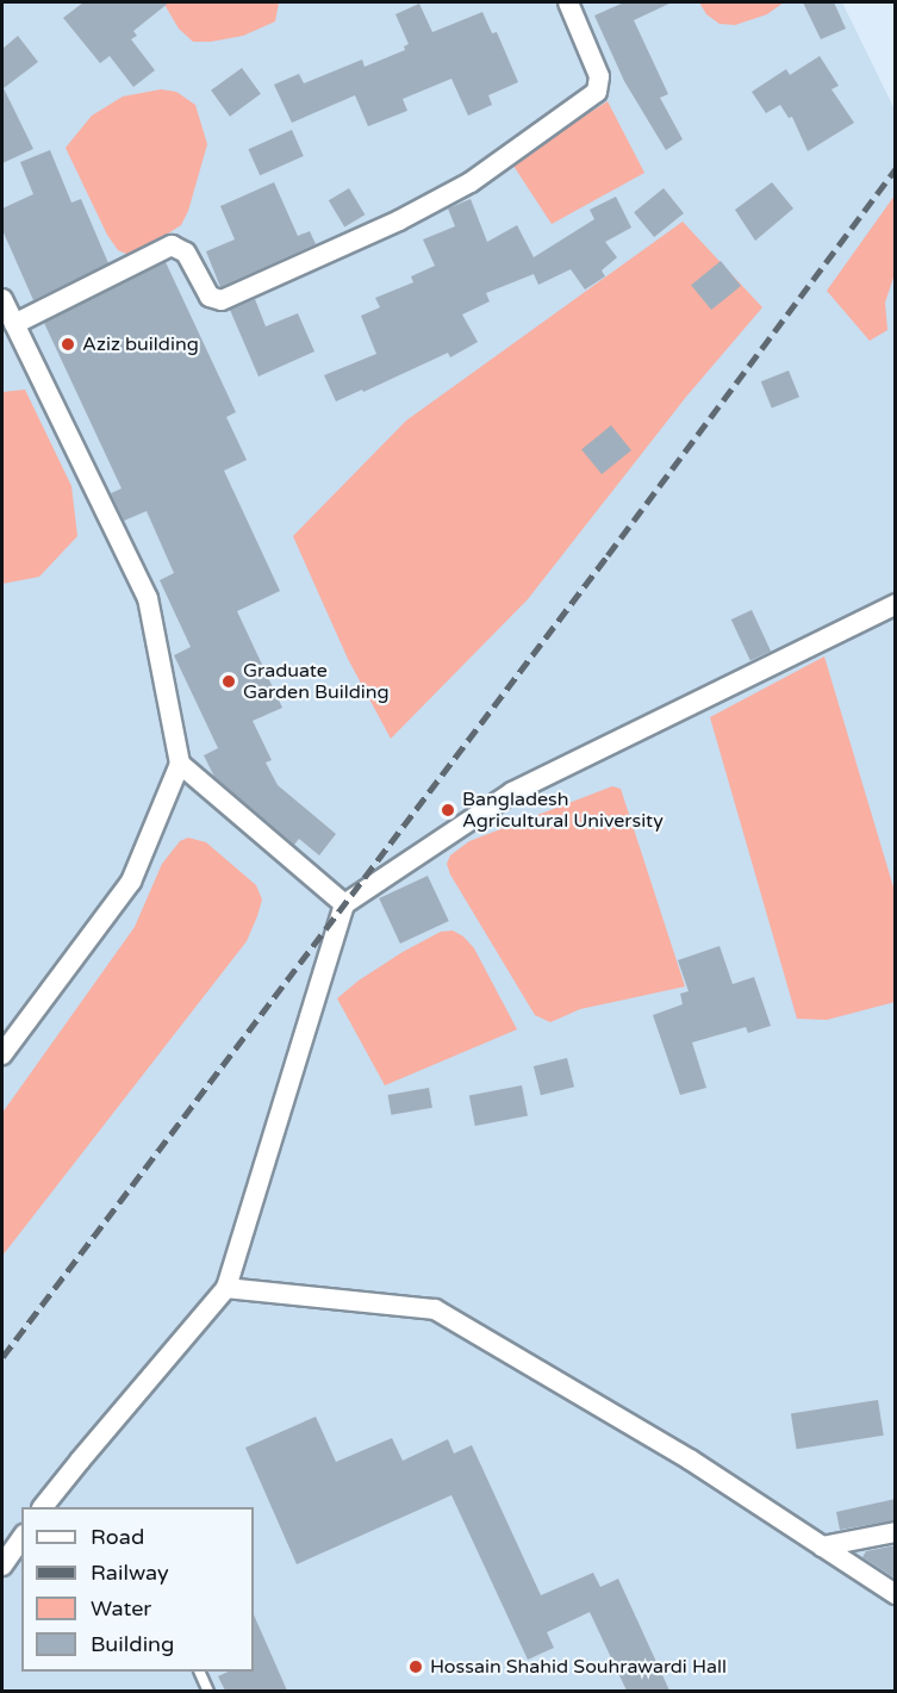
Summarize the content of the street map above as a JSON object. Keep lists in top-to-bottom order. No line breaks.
{"places":["Aziz building","Graduate Garden Building","Bangladesh Agricultural University","Hossain Shahid Souhrawardi Hall"],"legend":["Road","Railway","Water","Building"]}
